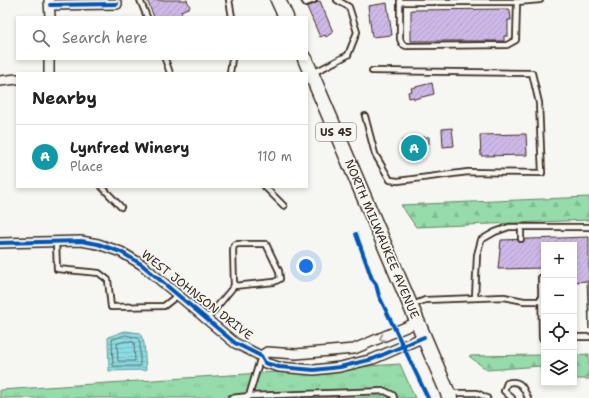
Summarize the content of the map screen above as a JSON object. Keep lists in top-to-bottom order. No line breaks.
{"streets":{"main road":["US 45","NORTH MILWAUKEE AVENUE"],"street":["WEST JOHNSON DRIVE"]},"crossings":[["NORTH MILWAUKEE AVENUE","WEST JOHNSON DRIVE"]],"page":{"search":"Search here","heading":"Nearby","list":[{"mark":"A","name":"Lynfred Winery","note":"Place","value":"110 m"}],"pins":"A","map_buttons":["+","−"]}}
